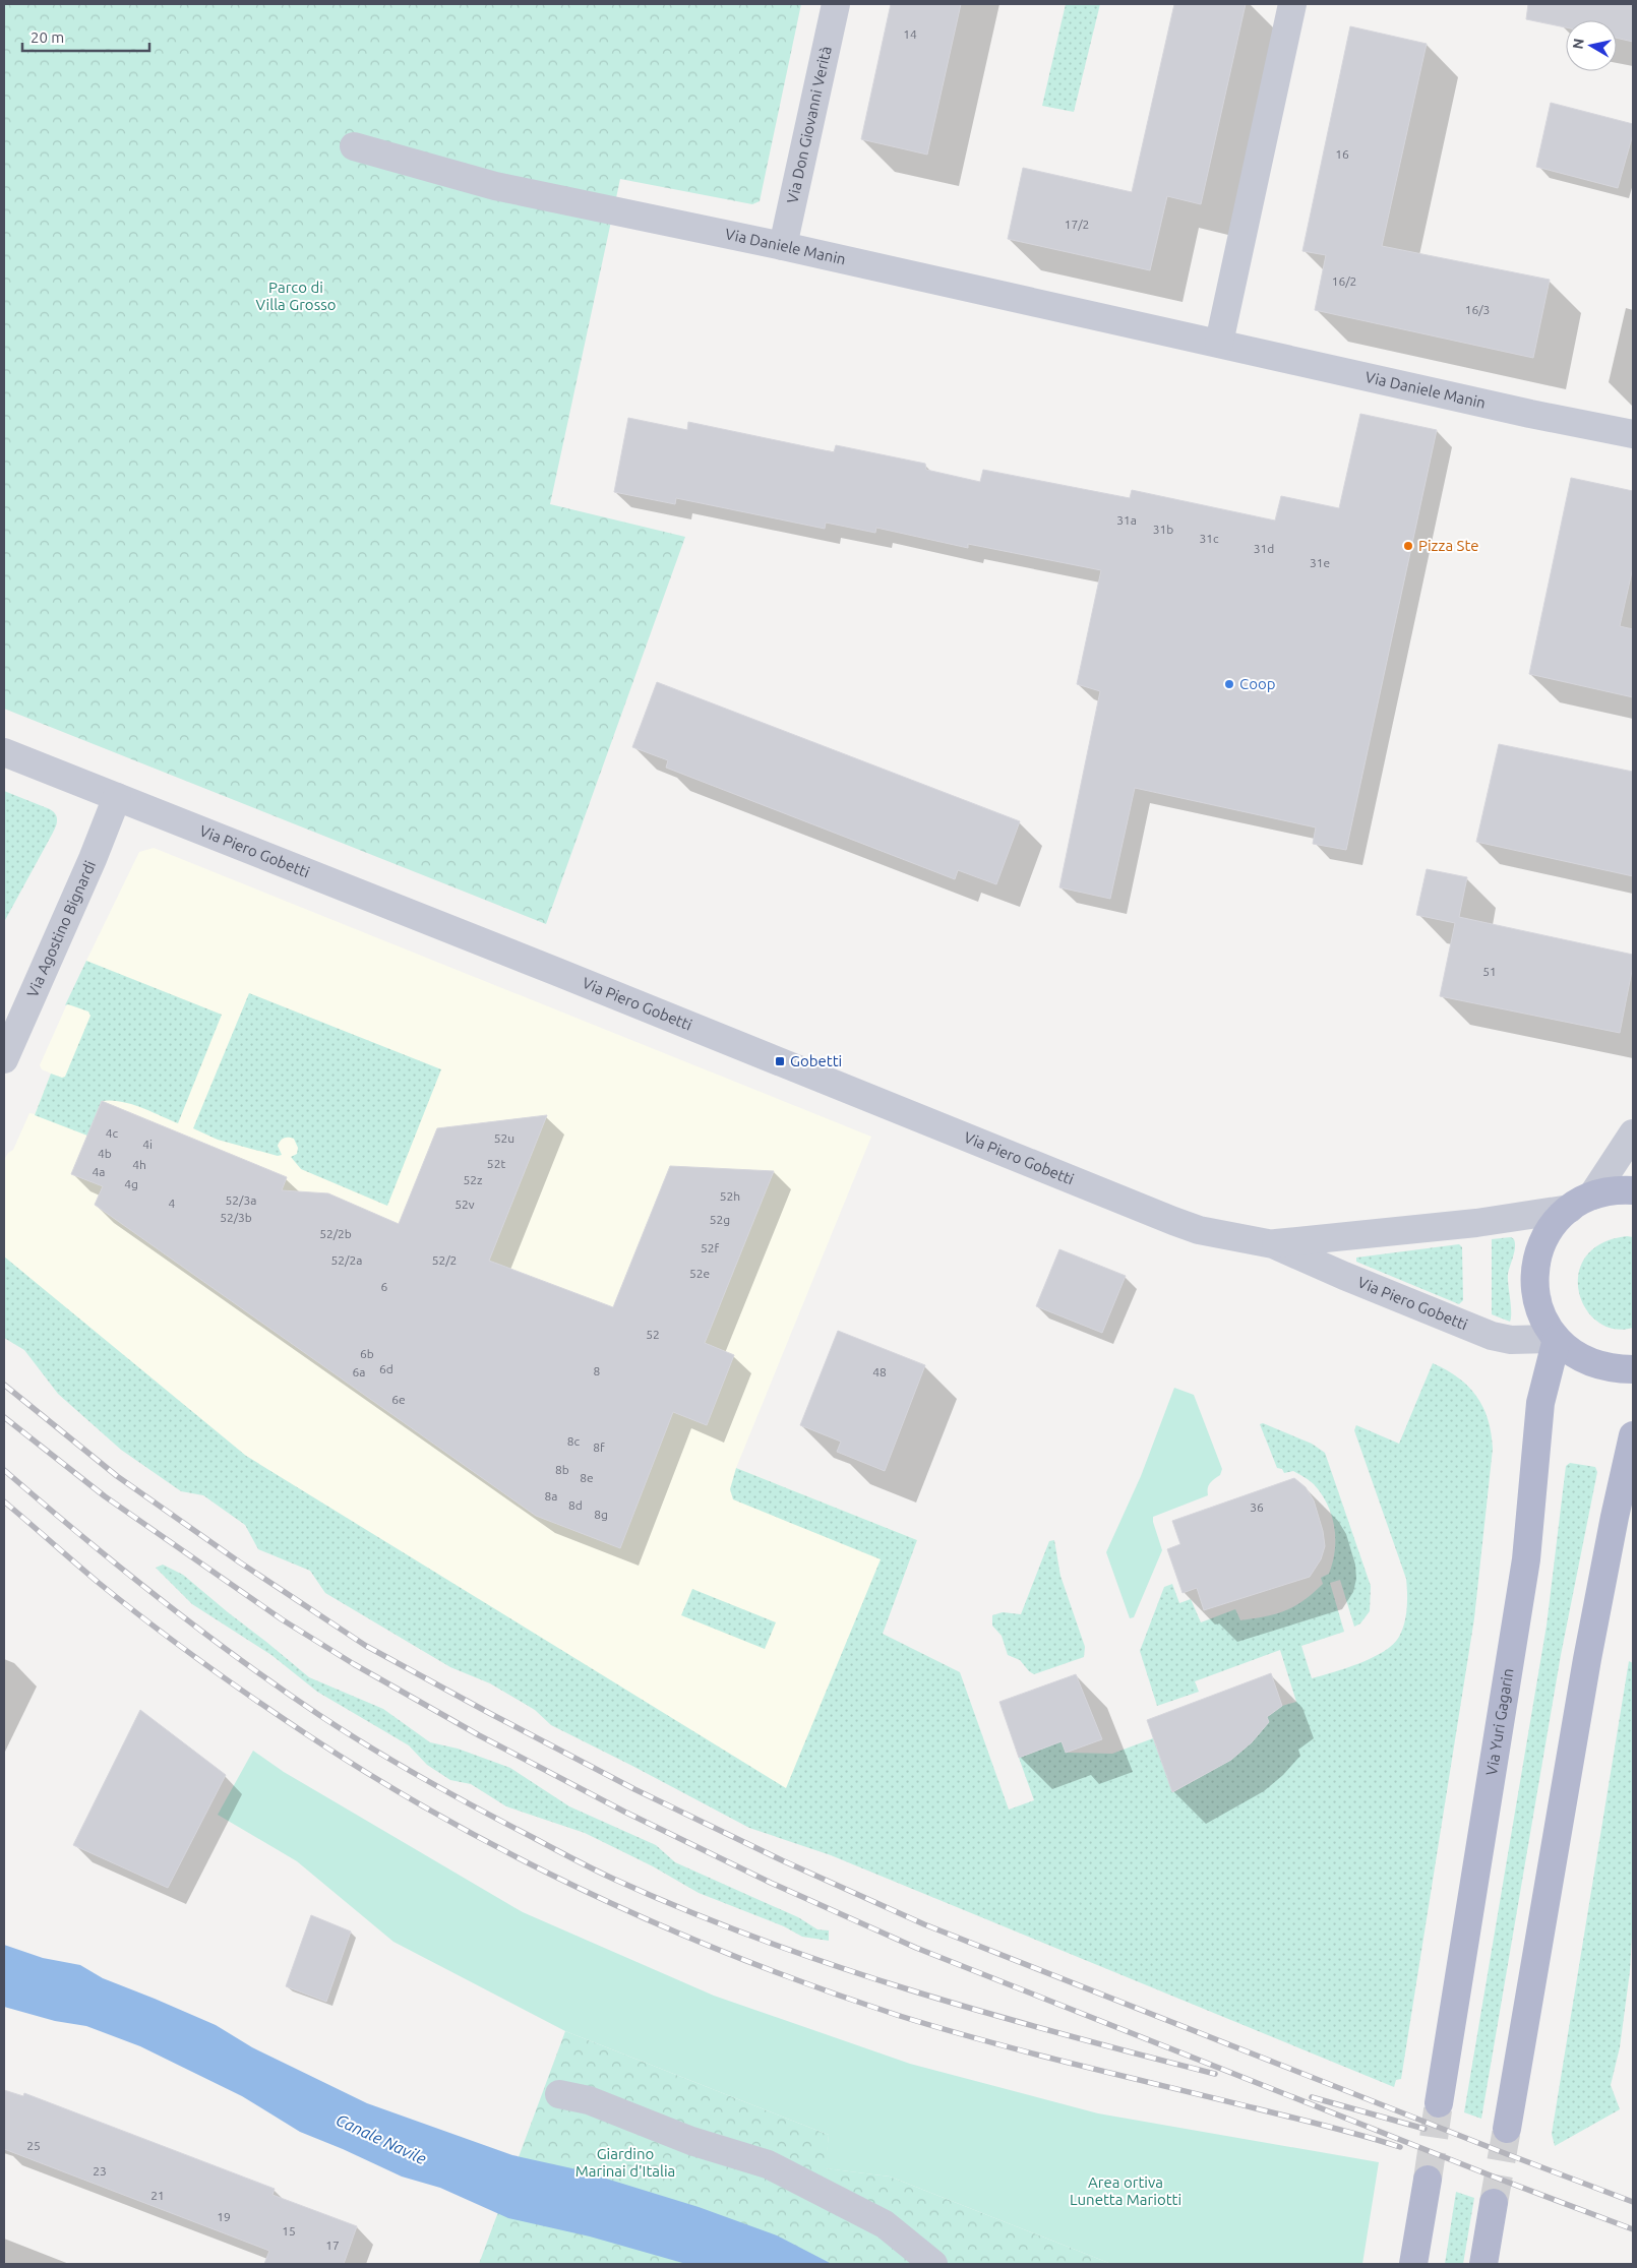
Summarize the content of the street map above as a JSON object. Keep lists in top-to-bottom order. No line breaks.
{"streets":{"main road":["Via Yuri Gagarin"],"street":["Via Don Giovanni Verità","Via Daniele Manin","Via Piero Gobetti","Via Agostino Bignardi"]},"crossings":[["Via Don Giovanni Verità","Via Daniele Manin"],["Via Piero Gobetti","Via Agostino Bignardi"],["Via Piero Gobetti","Via Yuri Gagarin"]],"water":["Canale Navile"],"parks":["Parco di Villa Grosso","Giardino Marinai d'Italia","Area ortiva Lunetta Mariotti"],"places":{"other":["Pizza Ste","Coop"],"transit":["Gobetti"]},"house_numbers":["14","16","17/2","16/2","16/3","31a","31b","31c","31d","31e","51","4c","52u","4i","4b","52t","4h","4a","52z","4g","52h","52/3a","4","52v","52/3b","52g","52/2b","52f","52/2a","52/2","52e","6","52","6b","6d","8","6a","48","6e","8c","8f","8b","8e","8a","8d","36","8g","25","23","21","19","15","17"],"scale_bar":"20 m","north":"left"}
